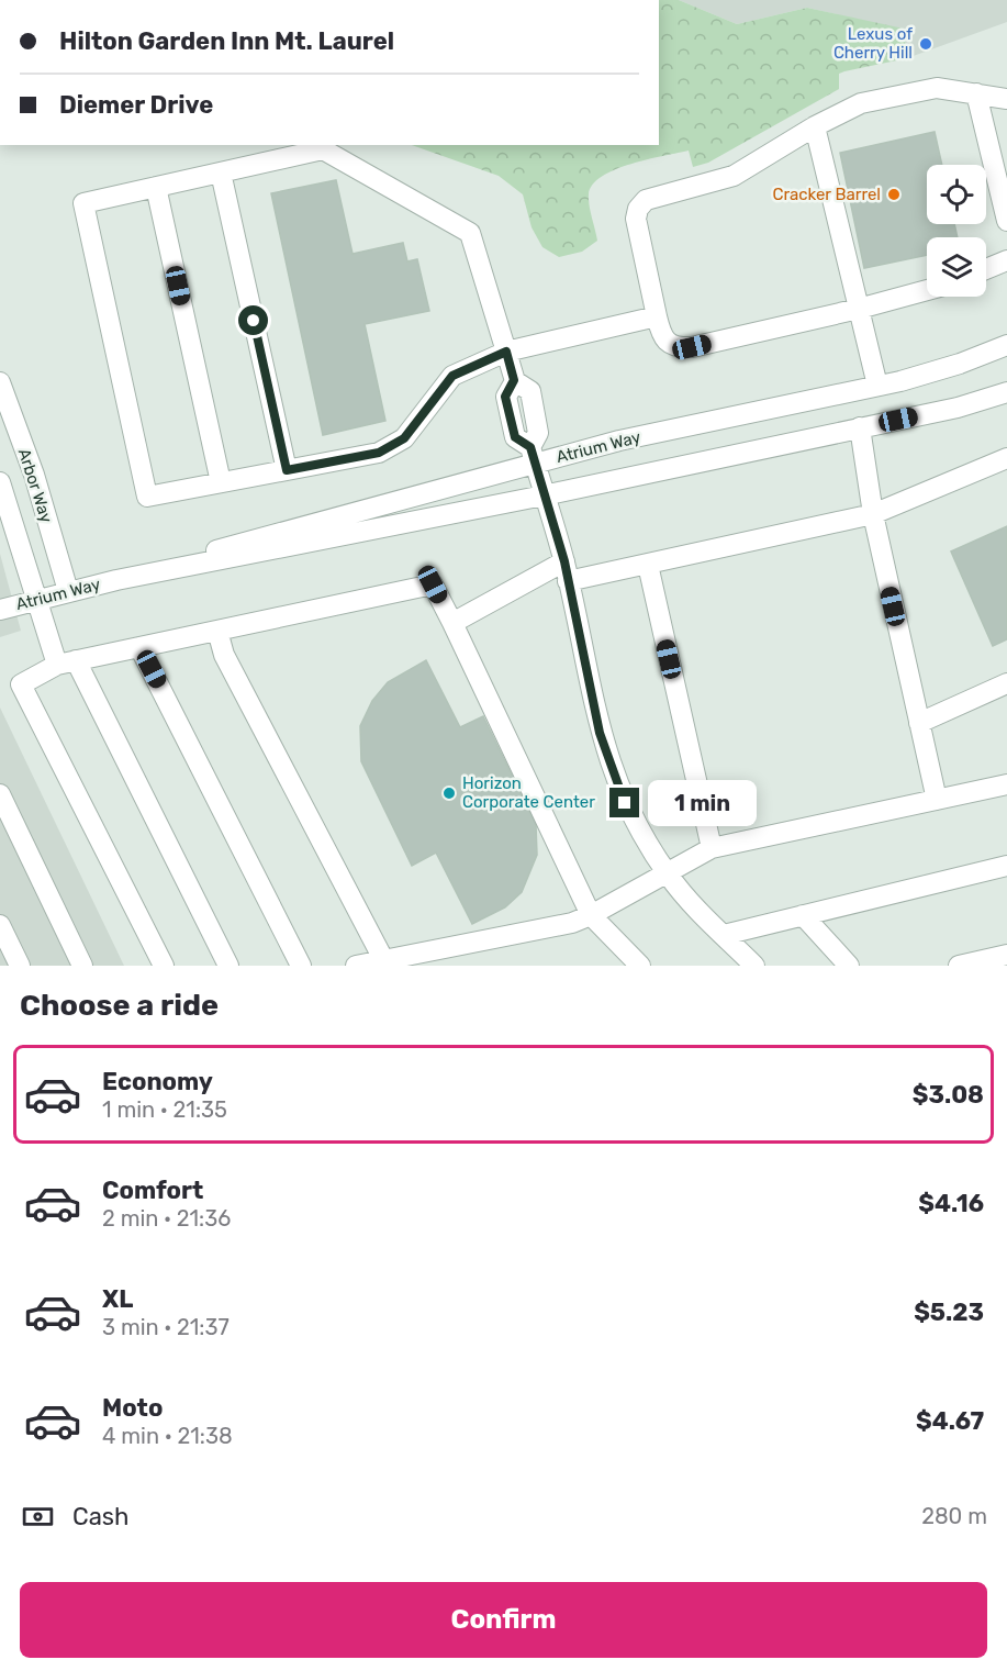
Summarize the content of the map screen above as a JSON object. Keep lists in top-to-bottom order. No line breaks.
{"streets":{"street":["Atrium Way","Arbor Way"]},"crossings":[["Atrium Way","Arbor Way"]],"places":["Lexus of Cherry Hill","Cracker Barrel","Horizon Corporate Center"],"page":{"banner":["Hilton Garden Inn Mt. Laurel","Diemer Drive"],"bubble":"1 min","heading":"Choose a ride","list":[{"name":"Economy","note":"1 min · 21:35","value":"$3.08"},{"name":"Comfort","note":"2 min · 21:36","value":"$4.16"},{"name":"XL","note":"3 min · 21:37","value":"$5.23"},{"name":"Moto","note":"4 min · 21:38","value":"$4.67"}],"pay":["Cash","280 m"],"buttons":"Confirm"}}
